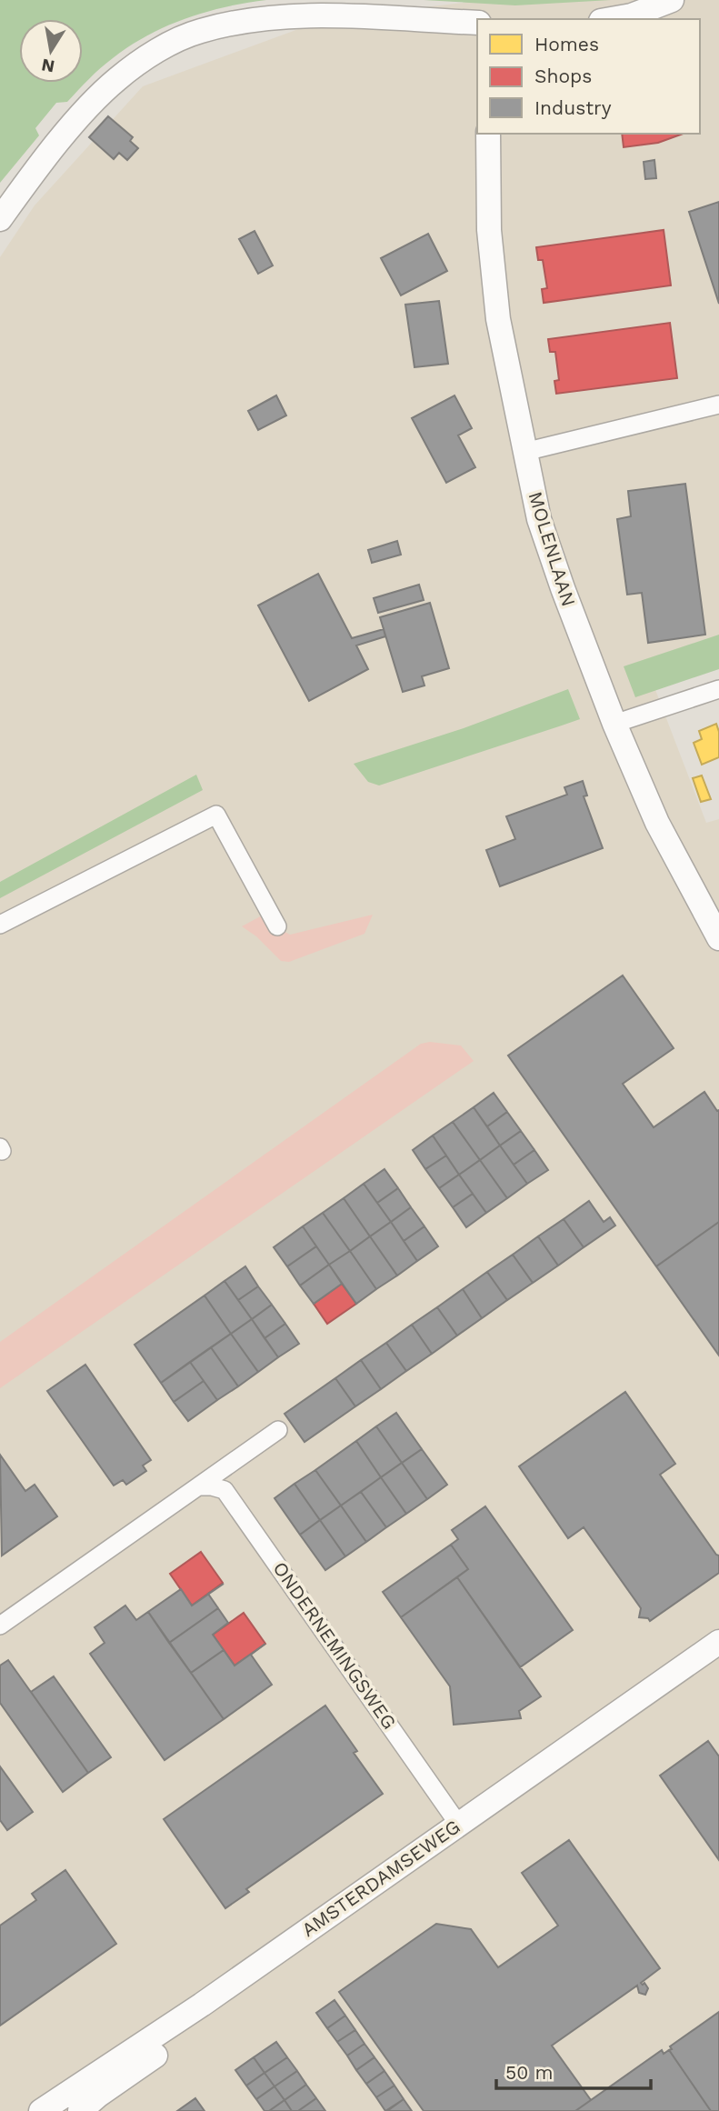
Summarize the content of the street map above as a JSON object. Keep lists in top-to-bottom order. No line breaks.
{"streets":{"street":["MOLENLAAN","ONDERNEMINGSWEG","AMSTERDAMSEWEG"]},"crossings":[["ONDERNEMINGSWEG","AMSTERDAMSEWEG"]],"legend":["Homes","Shops","Industry"],"scale_bar":"50 m","north":"bottom"}
